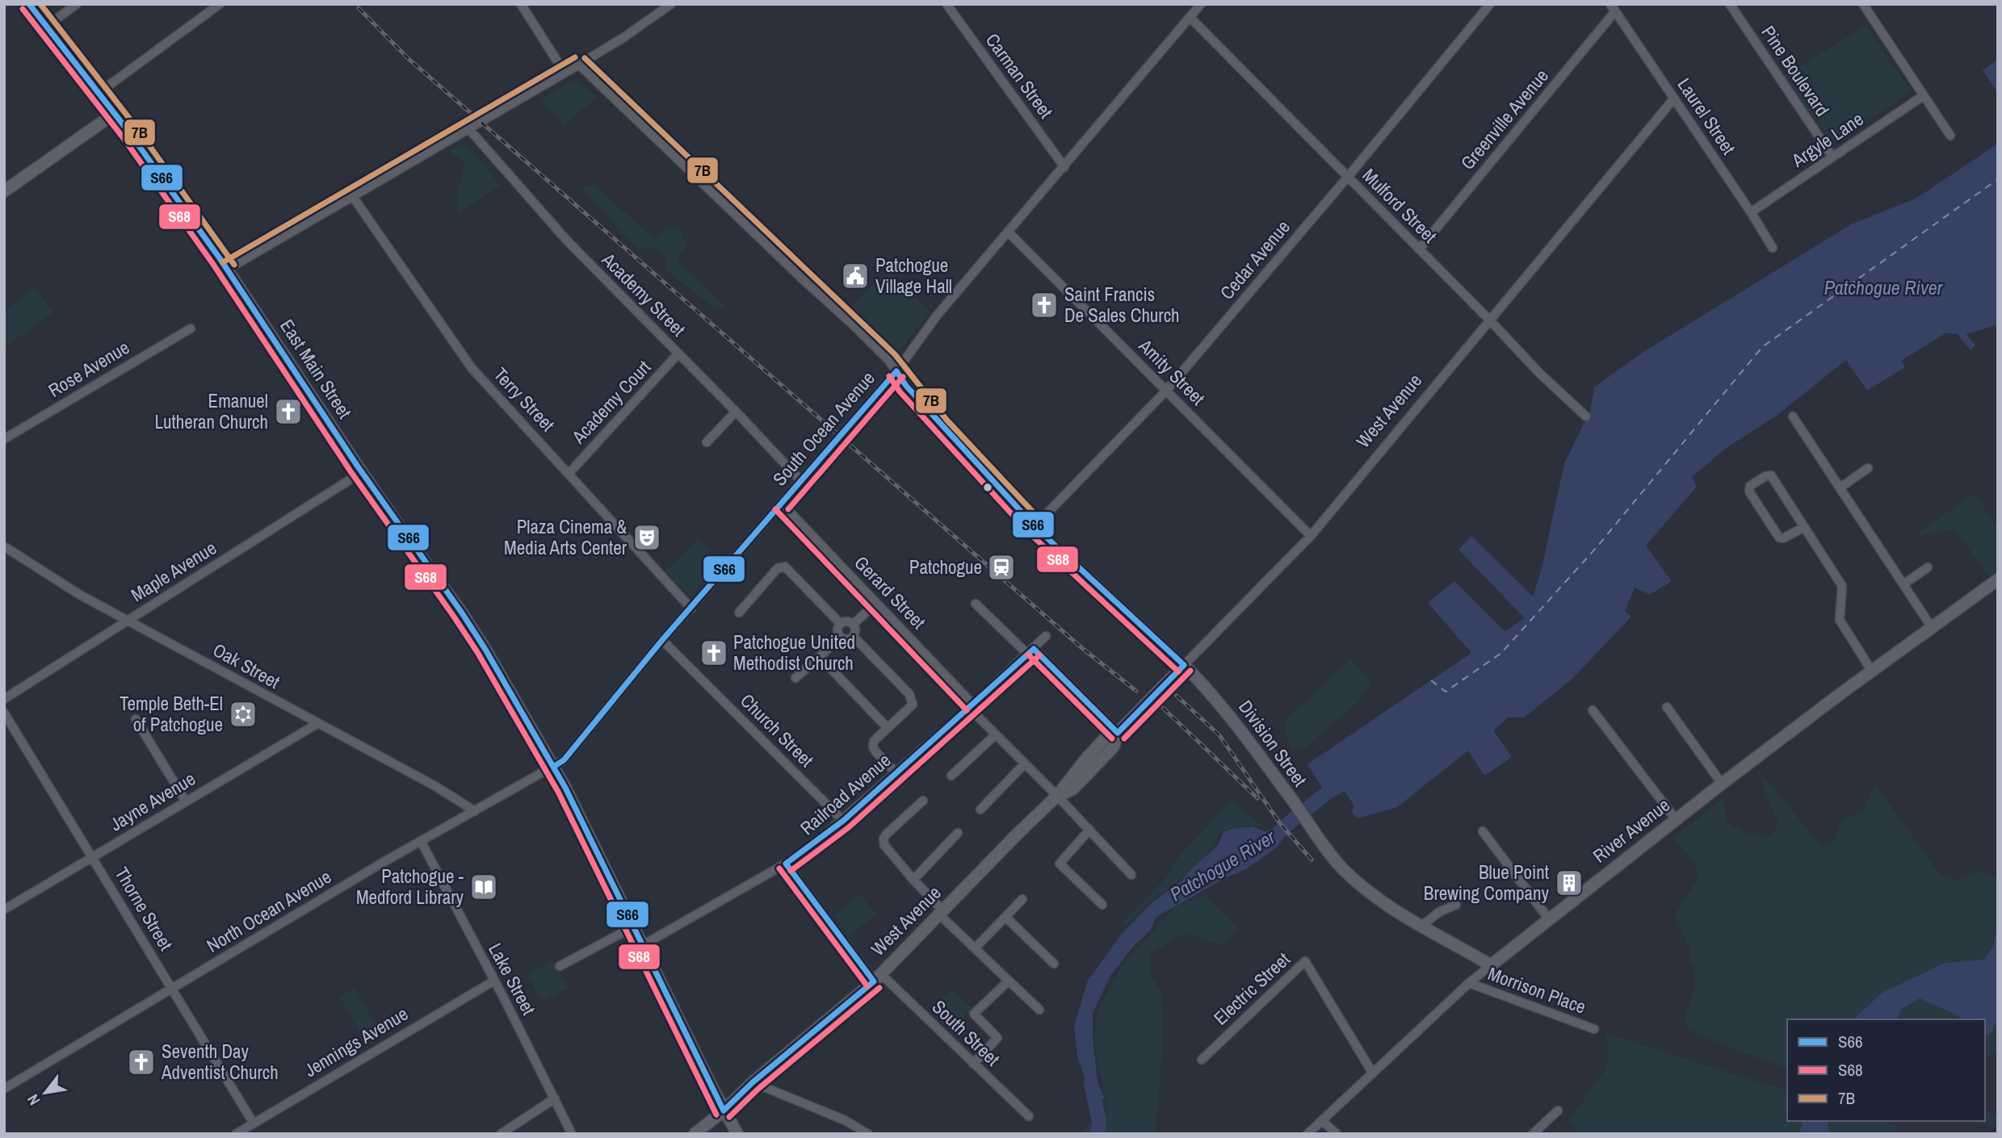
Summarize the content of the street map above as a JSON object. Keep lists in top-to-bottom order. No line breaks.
{"streets":{"main road":["East Main Street","West Avenue","Division Street","River Avenue"],"street":["Pine Boulevard","Carman Street","Laurel Street","Greenville Avenue","Argyle Lane","Mulford Street","Cedar Avenue","Academy Street","Rose Avenue","Amity Street","Terry Street","Academy Court","South Ocean Avenue","Maple Avenue","Gerard Street","Oak Street","Church Street","Railroad Avenue","Jayne Avenue","Thorne Street","North Ocean Avenue","Lake Street","Electric Street","Morrison Place","South Street","Jennings Avenue"]},"crossings":[["Pine Boulevard","Argyle Lane"],["Carman Street","South Ocean Avenue"],["Laurel Street","Greenville Avenue"],["Laurel Street","Argyle Lane"],["Laurel Street","West Avenue"],["Greenville Avenue","Mulford Street"],["Mulford Street","Cedar Avenue"],["Mulford Street","West Avenue"],["Mulford Street","South Ocean Avenue"],["Cedar Avenue","Amity Street"],["Cedar Avenue","Division Street"],["Academy Street","Academy Court"],["Academy Street","South Ocean Avenue"],["East Main Street","West Avenue"],["East Main Street","South Ocean Avenue"],["East Main Street","Maple Avenue"],["East Main Street","Railroad Avenue"],["East Main Street","North Ocean Avenue"],["Amity Street","West Avenue"],["Amity Street","South Ocean Avenue"],["Terry Street","Academy Court"],["Terry Street","South Ocean Avenue"],["West Avenue","Gerard Street"],["West Avenue","Division Street"],["West Avenue","South Street"],["South Ocean Avenue","Gerard Street"],["South Ocean Avenue","Church Street"],["South Ocean Avenue","Division Street"],["South Ocean Avenue","North Ocean Avenue"],["Maple Avenue","Oak Street"],["Gerard Street","Railroad Avenue"],["Oak Street","Jayne Avenue"],["Oak Street","North Ocean Avenue"],["Church Street","Railroad Avenue"],["Division Street","River Avenue"],["Railroad Avenue","South Street"],["Jayne Avenue","Thorne Street"],["River Avenue","Electric Street"],["River Avenue","Morrison Place"],["Thorne Street","North Ocean Avenue"],["Thorne Street","Jennings Avenue"],["North Ocean Avenue","Lake Street"],["Lake Street","Jennings Avenue"]],"water":["Patchogue River"],"places":{"public building":["Patchogue Village Hall"],"church":["Saint Francis De Sales Church","Emanuel Lutheran Church","Patchogue United Methodist Church","Seventh Day Adventist Church"],"theatre":["Plaza Cinema & Media Arts Center"],"station":["Patchogue"],"synagogue":["Temple Beth-El of Patchogue"],"building":["Blue Point Brewing Company"],"library":["Patchogue - Medford Library"]},"lines":["transit line S66","transit line 7B","transit line S68"],"legend":["S66","S68","7B"],"north":"bottom left"}
